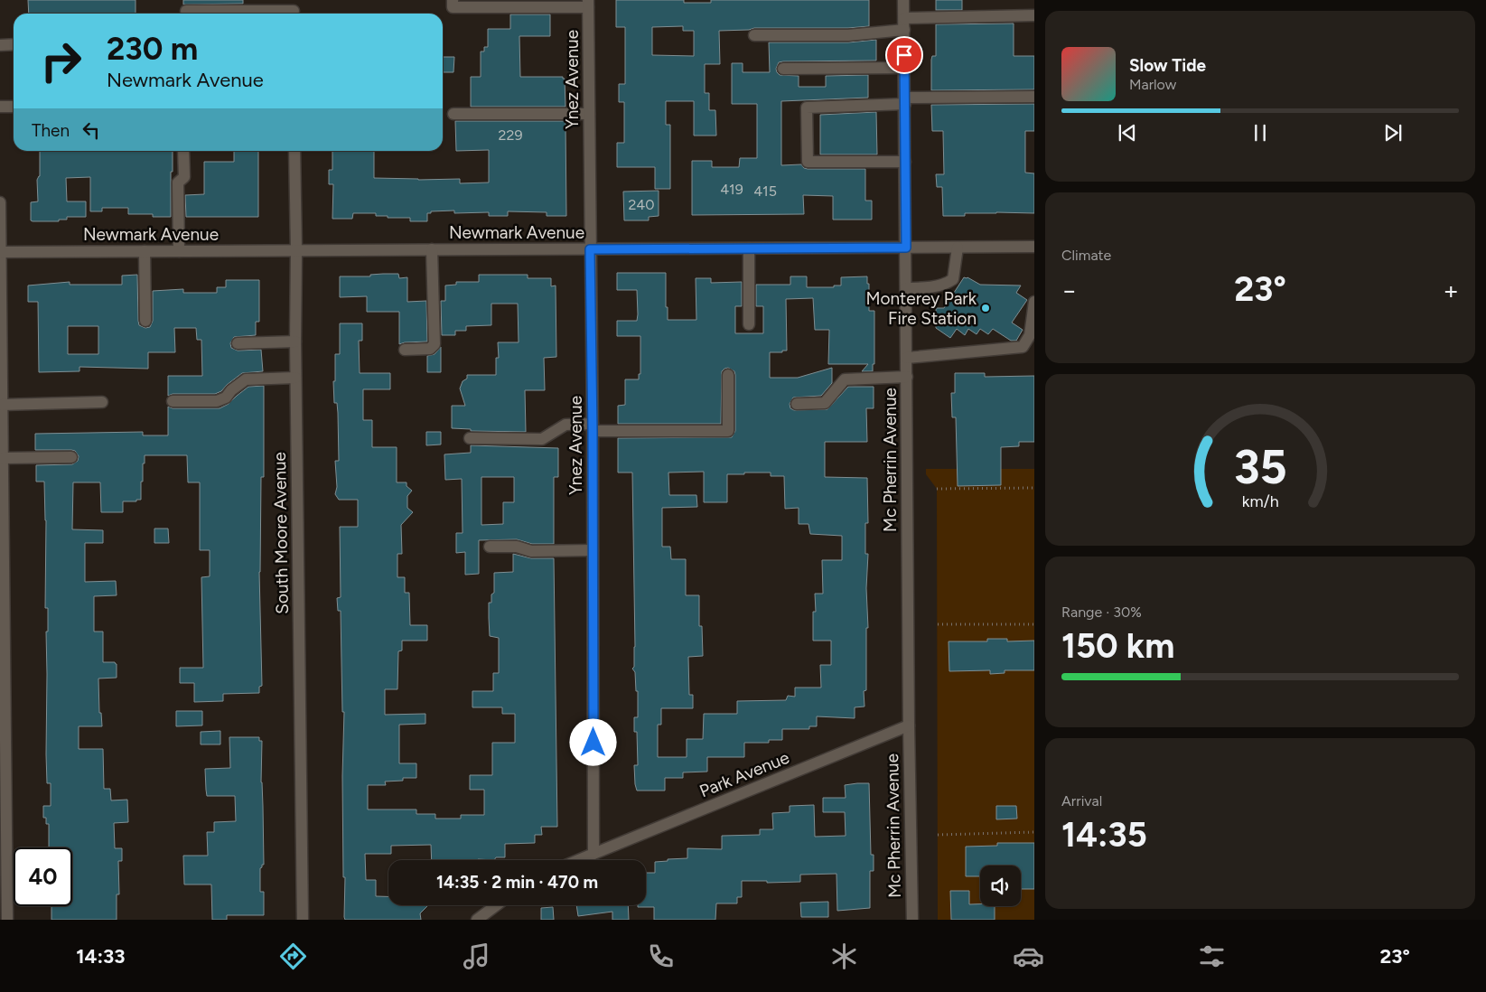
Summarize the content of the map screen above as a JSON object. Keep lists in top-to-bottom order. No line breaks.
{"streets":{"street":["Ynez Avenue","Newmark Avenue","Mc Pherrin Avenue","South Moore Avenue","Park Avenue"]},"crossings":[["Ynez Avenue","Newmark Avenue"],["Ynez Avenue","Park Avenue"],["Newmark Avenue","Mc Pherrin Avenue"],["Newmark Avenue","South Moore Avenue"],["Mc Pherrin Avenue","Park Avenue"]],"places":["Monterey Park Fire Station"],"house_numbers":["229","419","415","240"],"page":{"turn":["230 m","Newmark Avenue"],"song":["Slow Tide","Marlow"],"then":"Then","tile":["Climate",["Range · 30%","150 km"],["Arrival","14:35"]],"heat":["−","23°","+"],"limit":"40","trip":"14:35 · 2 min · 470 m","tabs":["14:33","23°"],"gauge":["35","km/h"]}}
